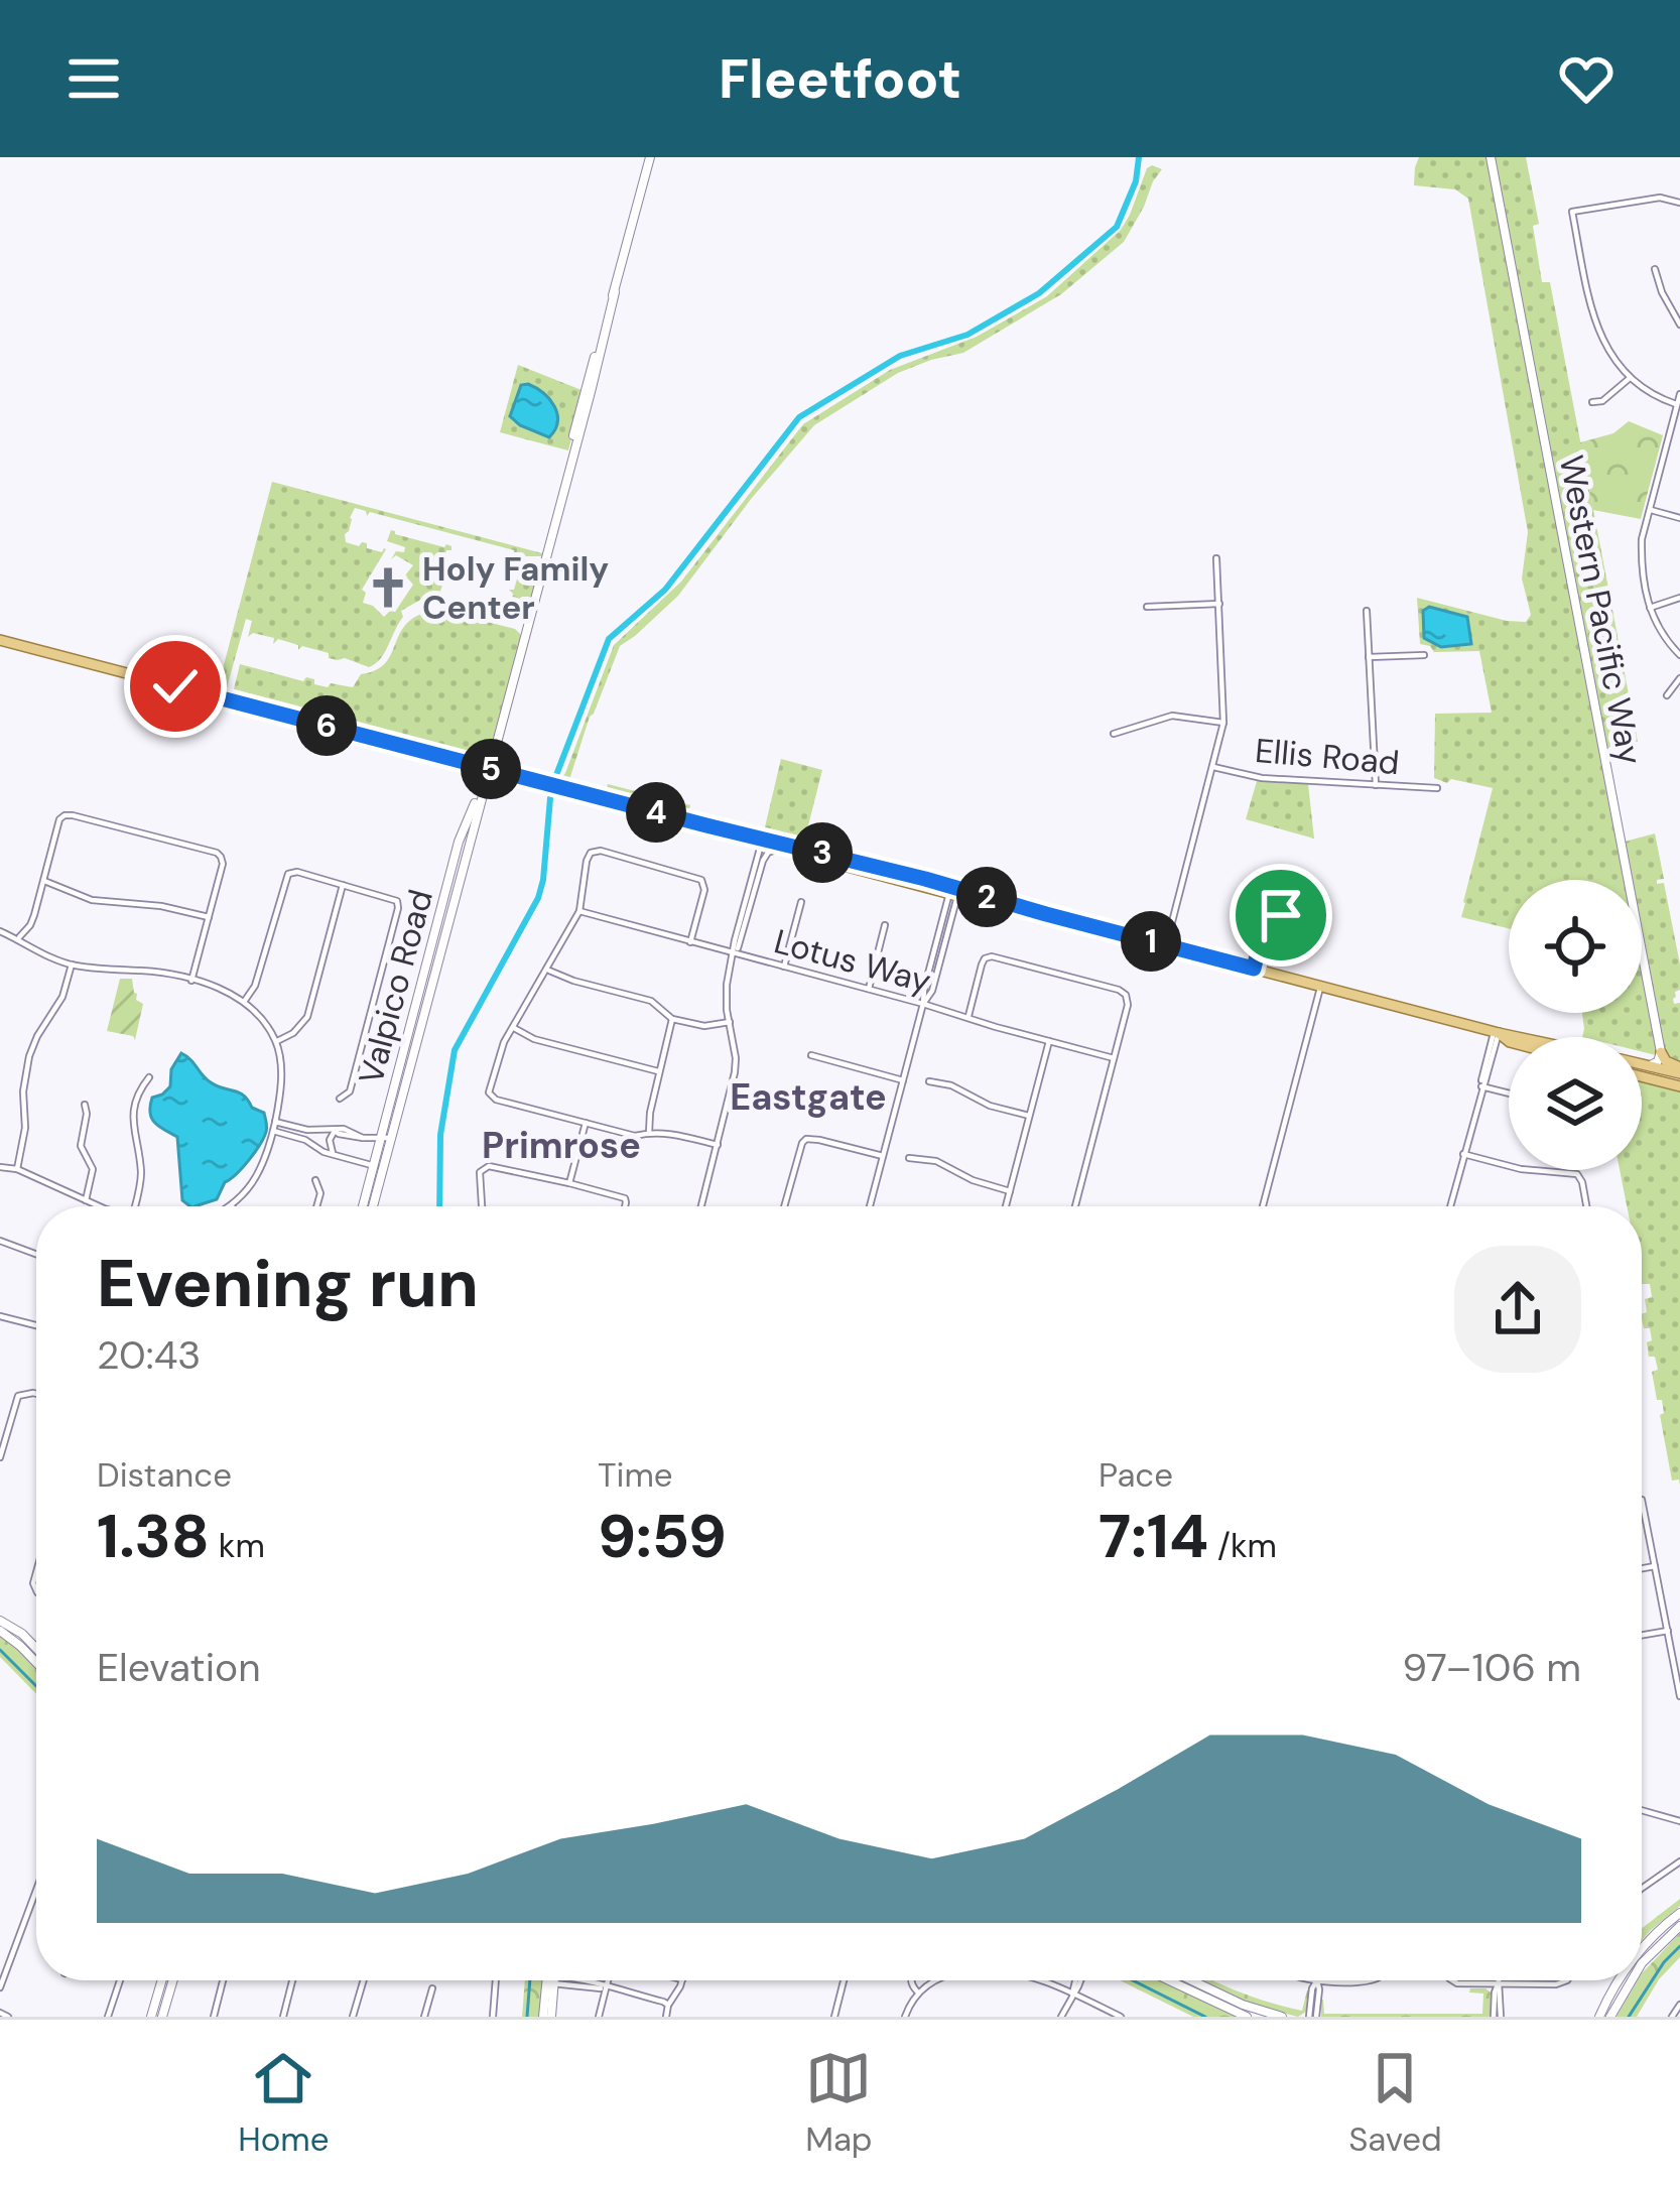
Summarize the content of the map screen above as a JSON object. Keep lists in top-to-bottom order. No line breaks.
{"streets":{"main road":["Western Pacific Way","Valpico Road"],"street":["Ellis Road","Lotus Way"]},"districts":["Eastgate","Primrose"],"places":{"church":["Holy Family Center"]},"page":{"header":"Fleetfoot","pins":["6","5","4","3","2","1"],"heading":["Evening run","20:43"],"stats":[["Distance","1.38 km"],["Time","9:59"],["Pace","7:14 /km"]],"chart":["Elevation","97–106 m"],"tabs":["Home","Map","Saved"]}}
